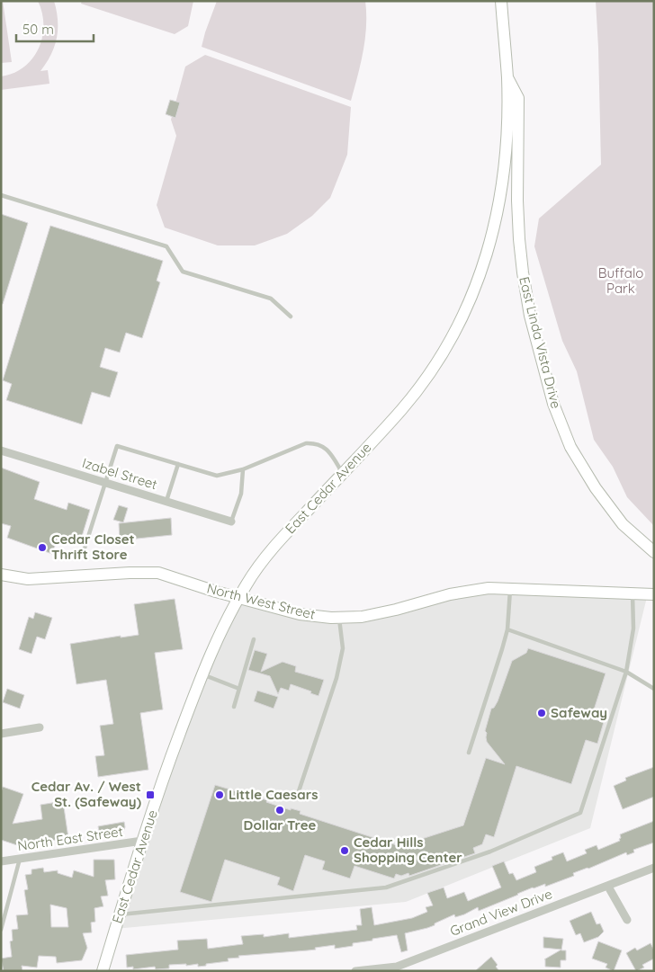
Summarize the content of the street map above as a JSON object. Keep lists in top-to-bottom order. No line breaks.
{"streets":{"street":["East Linda Vista Drive","Izabel Street","East Cedar Avenue","North West Street","North East Street","Grand View Drive"]},"crossings":[["East Linda Vista Drive","East Cedar Avenue"],["East Cedar Avenue","North West Street"],["East Cedar Avenue","North East Street"]],"parks":["Buffalo Park"],"places":{"other":["Cedar Closet Thrift Store","Safeway","Little Caesars","Dollar Tree","Cedar Hills Shopping Center"],"transit":["Cedar Av. / West St. (Safeway)"]},"scale_bar":"50 m"}
